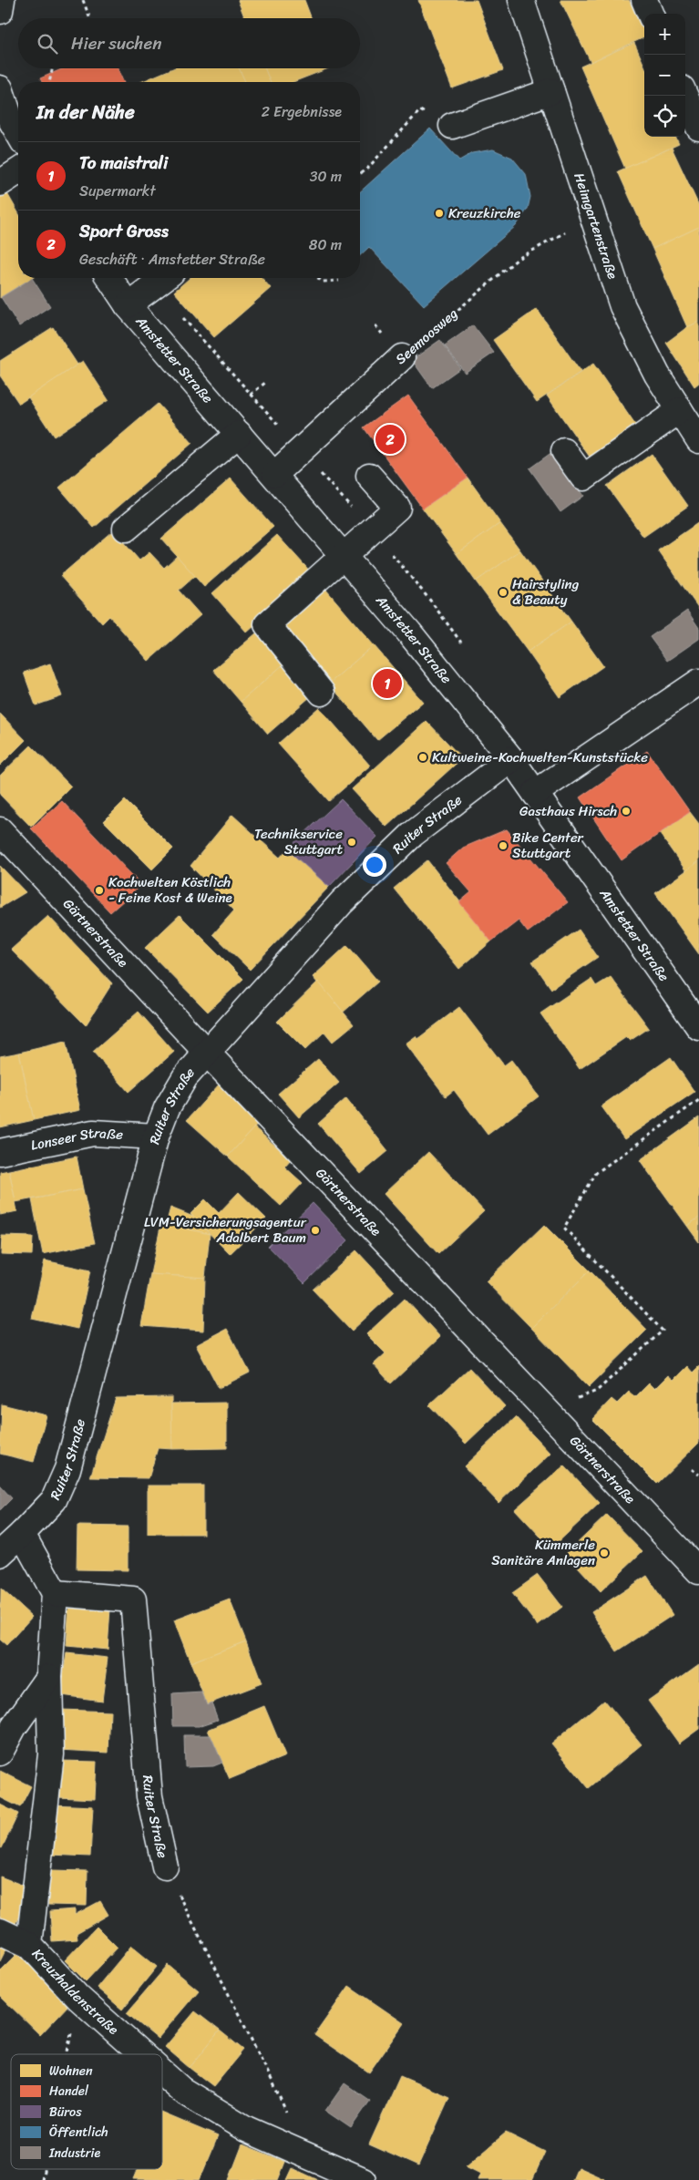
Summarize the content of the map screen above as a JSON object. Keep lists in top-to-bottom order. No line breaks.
{"streets":{"street":["Heimgartenstraße","Seemoosweg","Amstetter Straße","Ruiter Straße","Gärtnerstraße","Lonseer Straße","Kreuzhaldenstraße"]},"crossings":[["Heimgartenstraße","Seemoosweg"],["Seemoosweg","Amstetter Straße"],["Amstetter Straße","Ruiter Straße"],["Ruiter Straße","Gärtnerstraße"],["Ruiter Straße","Lonseer Straße"],["Ruiter Straße","Kreuzhaldenstraße"]],"places":["Kreuzkirche","Hairstyling & Beauty","Kultweine-Kochwelten-Kunststücke","Gasthaus Hirsch","Technikservice Stuttgart","Bike Center Stuttgart","Kochwelten Köstlich - Feine Kost & Weine","LVM-Versicherungsagentur Adalbert Baum","Kümmerle Sanitäre Anlagen"],"legend":["Wohnen","Handel","Büros","Öffentlich","Industrie"],"page":{"map_buttons":["+","−"],"search":"Hier suchen","heading":["In der Nähe","2 Ergebnisse"],"list":[{"mark":"1","name":"To maistrali","note":"Supermarkt","value":"30 m"},{"mark":"2","name":"Sport Gross","note":"Geschäft · Amstetter Straße","value":"80 m"}],"pins":["2","1"]}}
